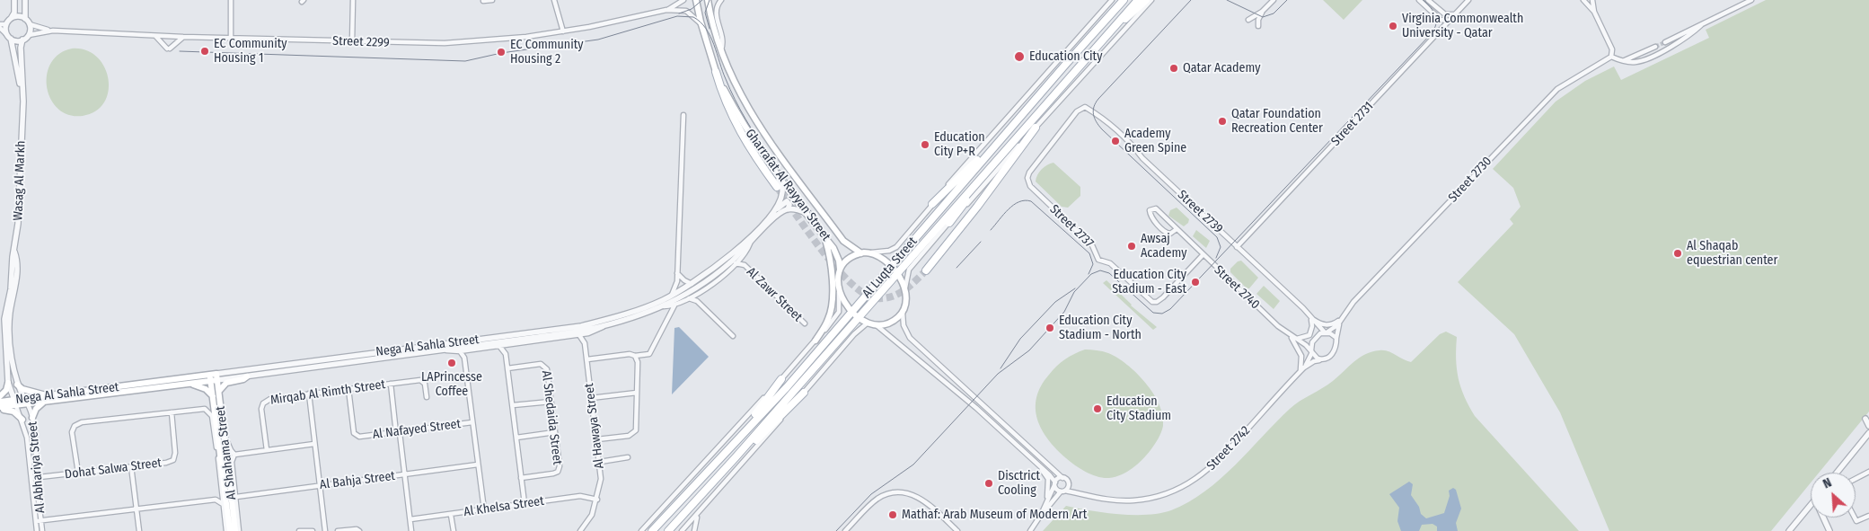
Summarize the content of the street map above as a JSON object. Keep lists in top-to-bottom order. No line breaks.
{"streets":{"main road":["Gharrafat Al Rayyan Street","Al Luqta Street","Nega Al Sahla Street","Al Shahama Street"],"street":["Street 2299","Street 2731","Street 2730","Wasag Al Markh","Street 2739","Street 2737","Street 2740","Al Zawr Street","Mirqab Al Rimth Street","Al Shedaida Street","Al Hawaya Street","Al Nafayed Street","Street 2742","Al Abhariya Street","Dohat Salwa Street","Al Bahja Street","Al Khelsa Street"]},"crossings":[["Street 2299","Wasag Al Markh"],["Street 2299","Gharrafat Al Rayyan Street"],["Street 2731","Street 2739"],["Street 2730","Street 2739"],["Street 2730","Street 2740"],["Street 2730","Street 2742"],["Wasag Al Markh","Nega Al Sahla Street"],["Wasag Al Markh","Al Abhariya Street"],["Gharrafat Al Rayyan Street","Nega Al Sahla Street"],["Street 2739","Street 2737"],["Street 2739","Street 2740"],["Street 2739","Street 2742"],["Street 2737","Street 2740"],["Street 2740","Street 2742"],["Al Zawr Street","Nega Al Sahla Street"],["Nega Al Sahla Street","Al Shahama Street"],["Nega Al Sahla Street","Al Abhariya Street"],["Mirqab Al Rimth Street","Al Nafayed Street"],["Al Hawaya Street","Al Khelsa Street"],["Al Shahama Street","Dohat Salwa Street"],["Al Shahama Street","Al Bahja Street"],["Al Abhariya Street","Dohat Salwa Street"]],"places":["Virginia Commonwealth University - Qatar","EC Community Housing 1","EC Community Housing 2","Education City","Qatar Academy","Qatar Foundation Recreation Center","Academy Green Spine","Education City P+R","Awsaj Academy","Al Shaqab equestrian center","Education City Stadium - East","Education City Stadium - North","LAPrincesse Coffee","Education City Stadium","Disctrict Cooling","Mathaf: Arab Museum of Modern Art"],"north":"top left"}
